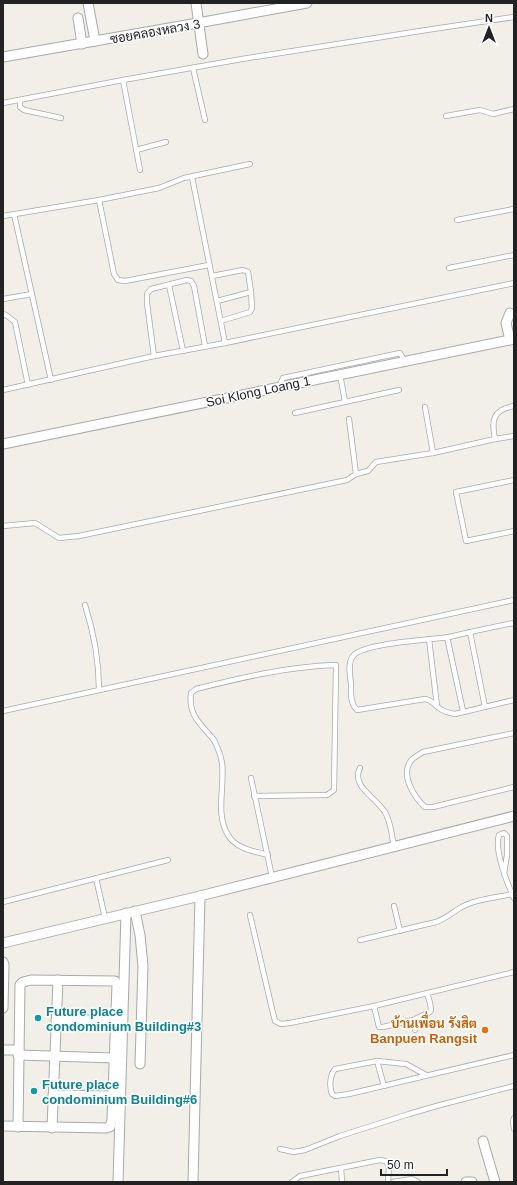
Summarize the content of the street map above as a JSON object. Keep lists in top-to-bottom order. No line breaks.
{"streets":{"street":["ซอยคลองหลวง 3","Soi Klong Loang 1"]},"places":["Future place condominium Building#3","บ้านเพื่อน รังสิต Banpuen Rangsit","Future place condominium Building#6"],"scale_bar":"50 m","north":"top"}
